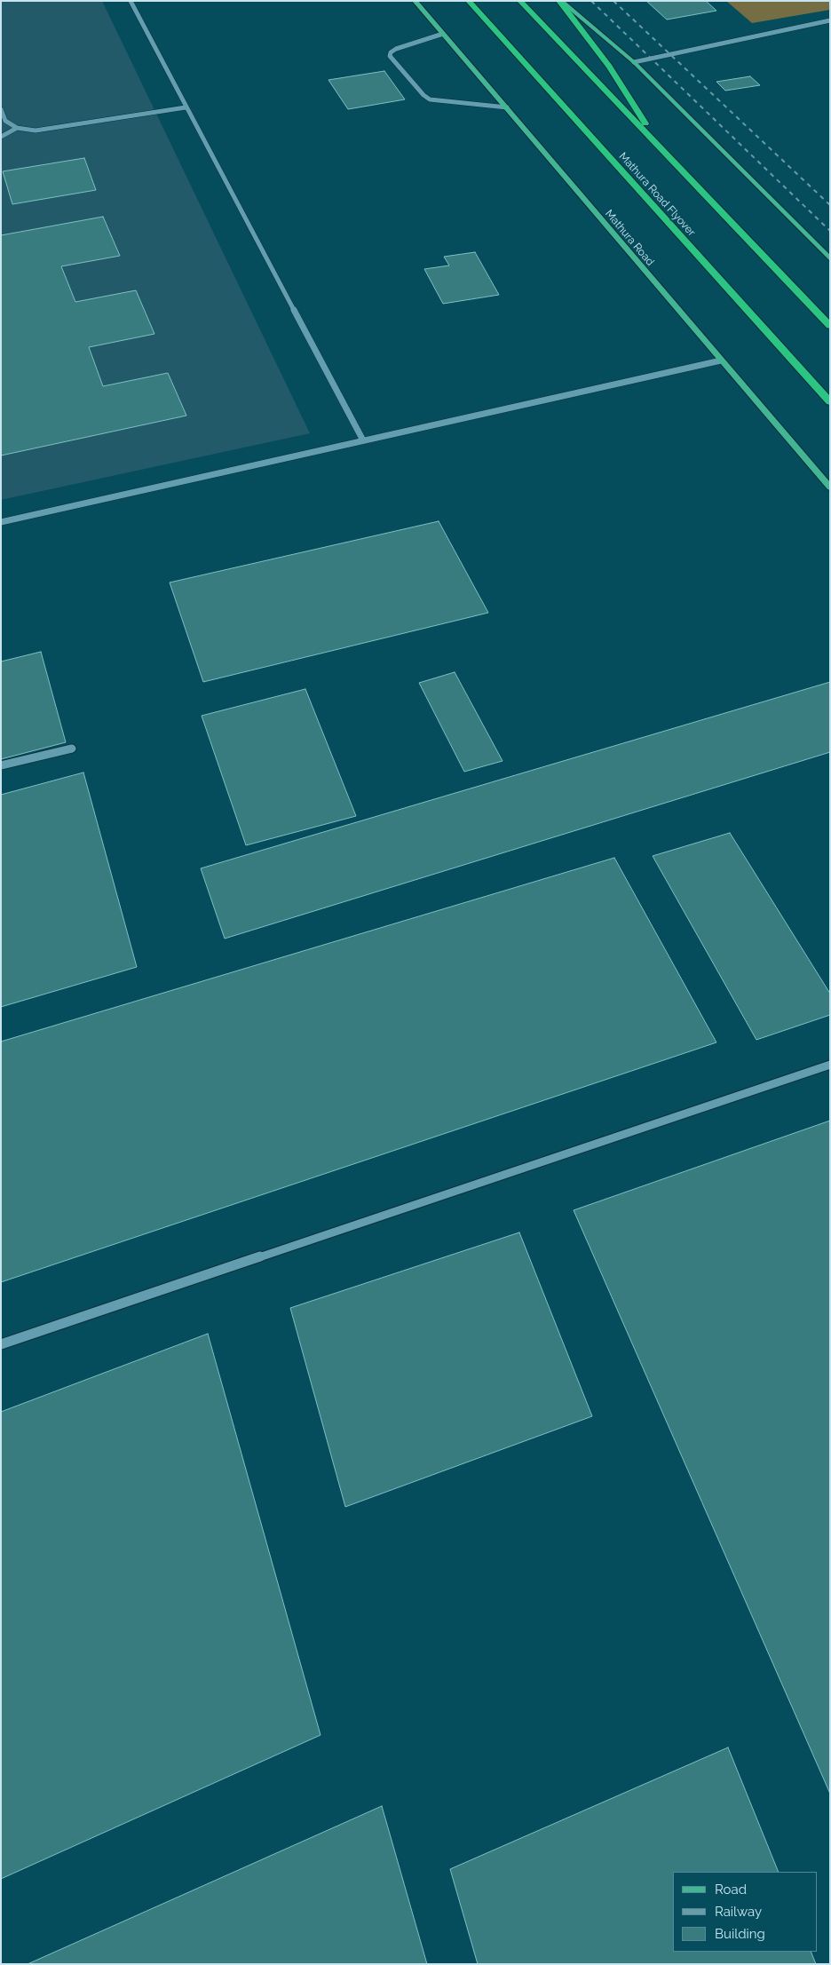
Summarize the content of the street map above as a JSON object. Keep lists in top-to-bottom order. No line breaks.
{"streets":{"highway":["Mathura Road Flyover"],"main road":["Mathura Road"]},"legend":["Road","Railway","Building"]}
